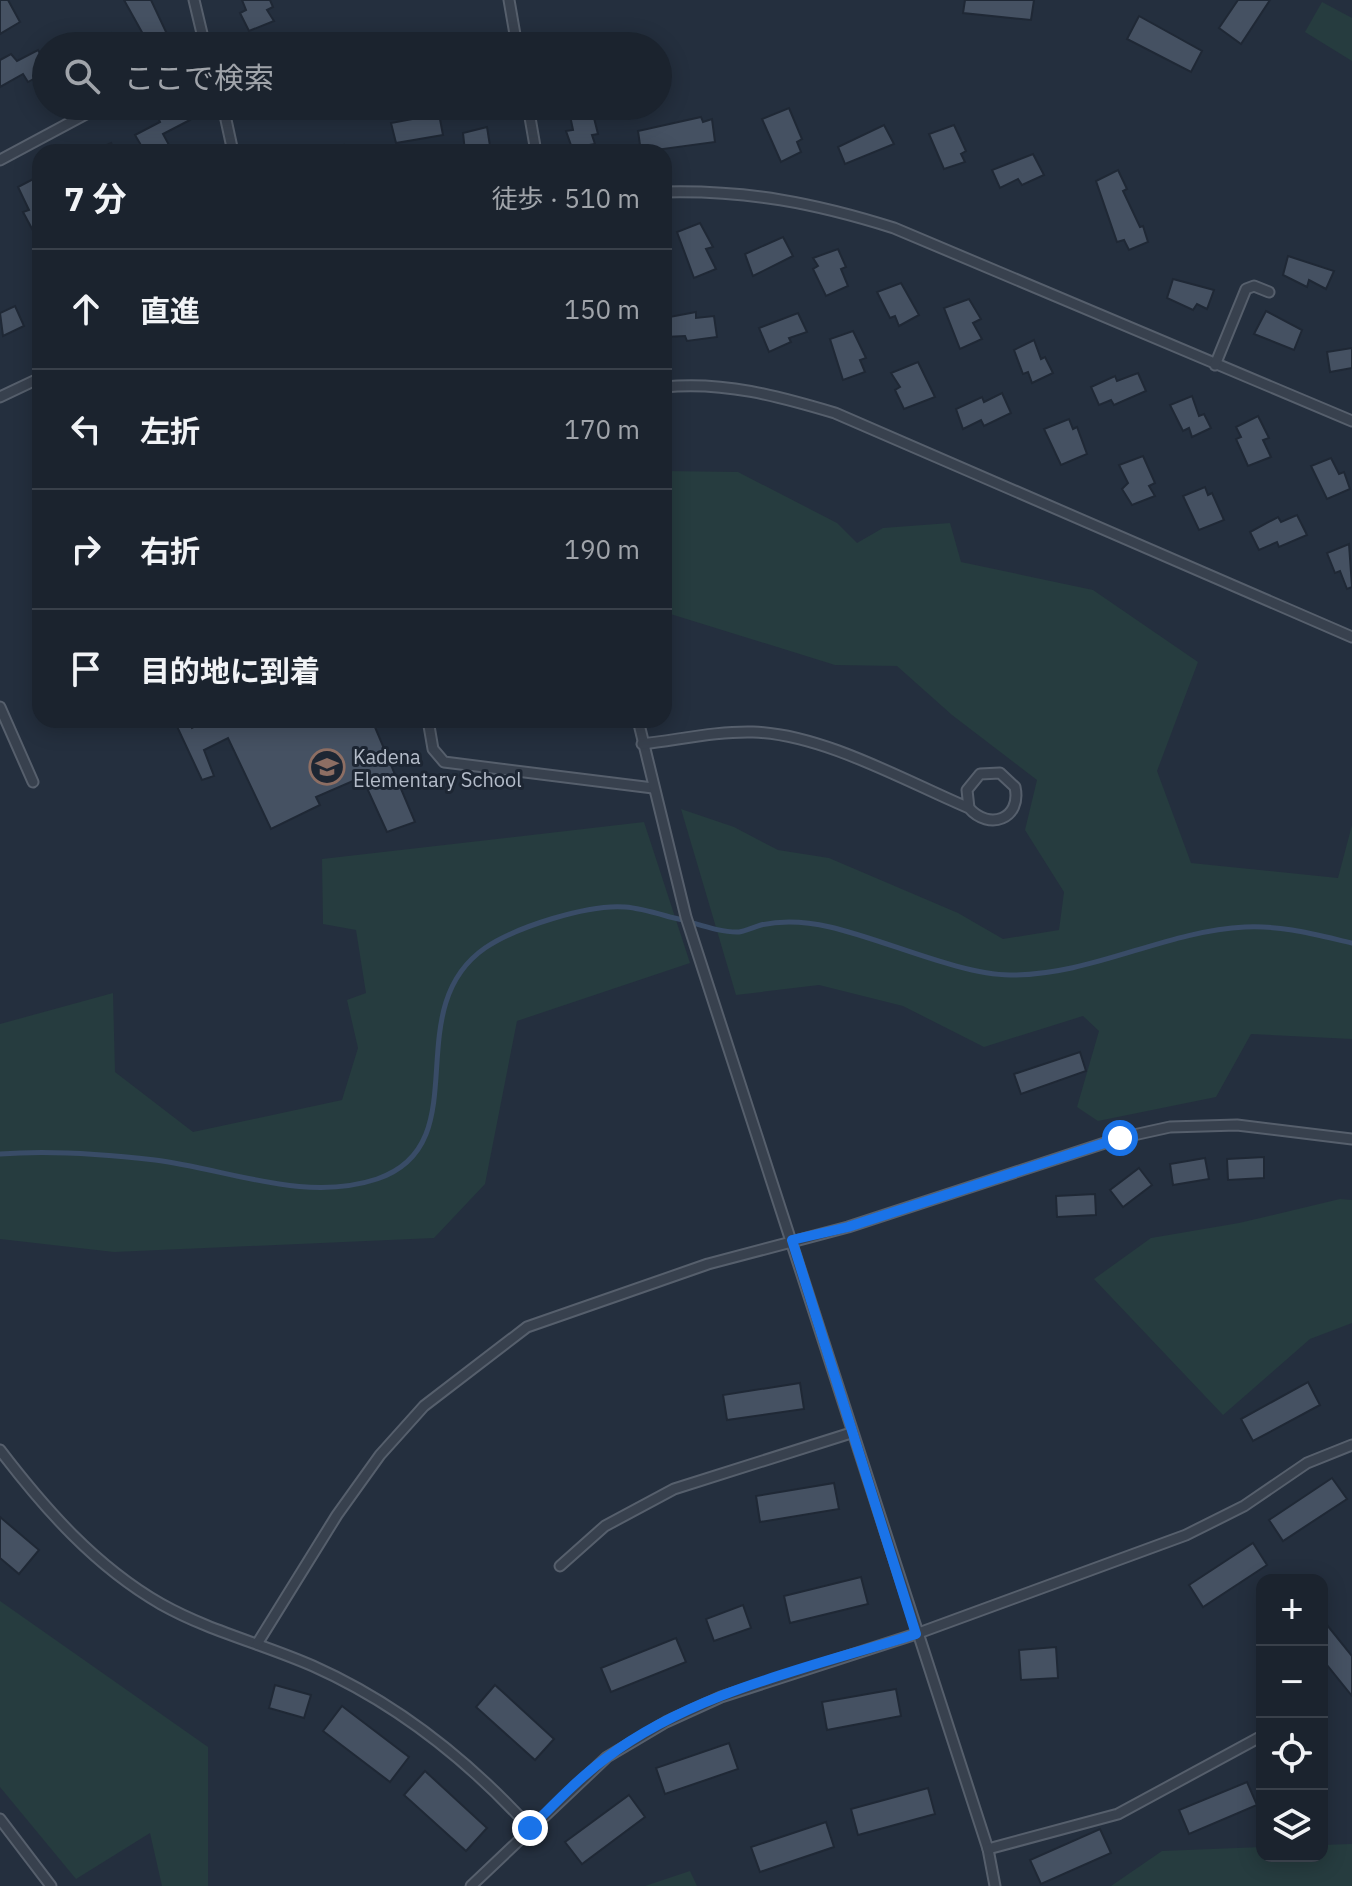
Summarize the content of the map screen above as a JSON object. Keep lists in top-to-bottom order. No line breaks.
{"places":{"school or university":["Kadena Elementary School"]},"page":{"search":"ここで検索","heading":["7 分","徒歩 · 510 m"],"list":[["直進","150 m"],["左折","170 m"],["右折","190 m"],"目的地に到着"],"map_buttons":["+","−"]}}
